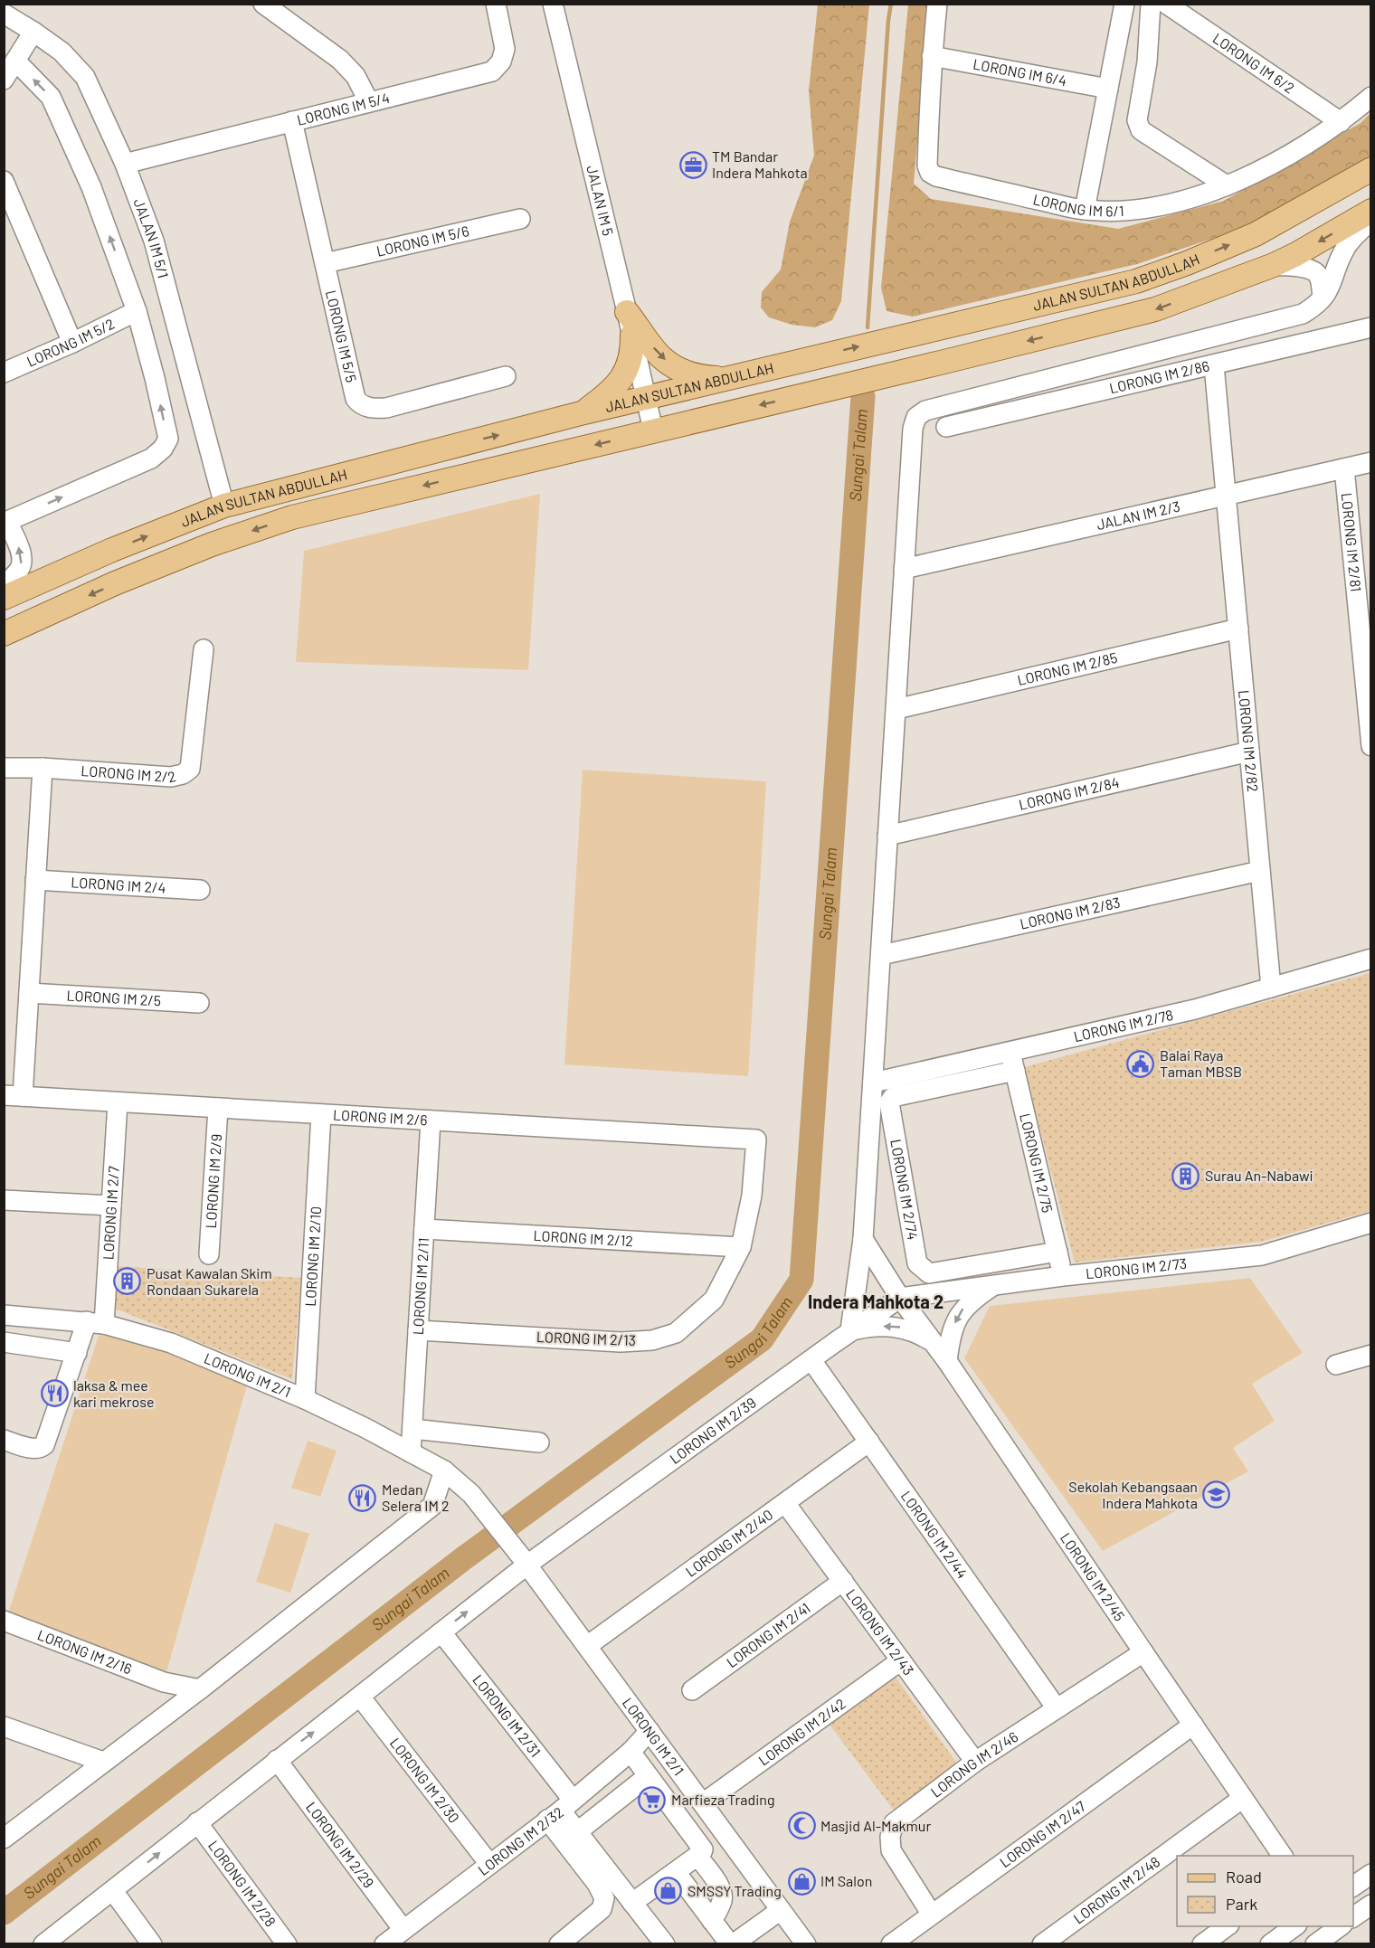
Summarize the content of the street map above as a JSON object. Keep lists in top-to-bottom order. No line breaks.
{"streets":{"main road":["JALAN SULTAN ABDULLAH"],"street":["LORONG IM 6/2","LORONG IM 6/4","LORONG IM 5/4","JALAN IM 5","LORONG IM 6/1","JALAN IM 5/1","LORONG IM 5/6","LORONG IM 5/5","LORONG IM 5/2","LORONG IM 2/86","JALAN IM 2/3","LORONG IM 2/81","LORONG IM 2/85","LORONG IM 2/82","LORONG IM 2/2","LORONG IM 2/84","LORONG IM 2/4","LORONG IM 2/83","LORONG IM 2/5","LORONG IM 2/78","LORONG IM 2/6","LORONG IM 2/75","LORONG IM 2/9","LORONG IM 2/74","LORONG IM 2/7","LORONG IM 2/12","LORONG IM 2/10","LORONG IM 2/73","LORONG IM 2/11","LORONG IM 2/13","LORONG IM 2/1","LORONG IM 2/39","LORONG IM 2/44","LORONG IM 2/40","LORONG IM 2/45","LORONG IM 2/43","LORONG IM 2/41","LORONG IM 2/16","LORONG IM 2/31","LORONG IM 2/42","LORONG IM 2/46","LORONG IM 2/30","LORONG IM 2/47","LORONG IM 2/32","LORONG IM 2/29","LORONG IM 2/28","LORONG IM 2/48"]},"crossings":[["LORONG IM 6/2","LORONG IM 6/1"],["LORONG IM 6/4","LORONG IM 6/1"],["LORONG IM 5/4","JALAN IM 5/1"],["LORONG IM 5/4","LORONG IM 5/5"],["JALAN IM 5","JALAN SULTAN ABDULLAH"],["JALAN IM 5/1","JALAN SULTAN ABDULLAH"],["LORONG IM 5/6","LORONG IM 5/5"],["LORONG IM 2/86","LORONG IM 2/82"],["JALAN IM 2/3","LORONG IM 2/81"],["JALAN IM 2/3","LORONG IM 2/82"],["LORONG IM 2/85","LORONG IM 2/82"],["LORONG IM 2/82","LORONG IM 2/84"],["LORONG IM 2/82","LORONG IM 2/83"],["LORONG IM 2/82","LORONG IM 2/78"],["LORONG IM 2/78","LORONG IM 2/75"],["LORONG IM 2/6","LORONG IM 2/9"],["LORONG IM 2/6","LORONG IM 2/7"],["LORONG IM 2/6","LORONG IM 2/10"],["LORONG IM 2/6","LORONG IM 2/11"],["LORONG IM 2/6","LORONG IM 2/13"],["LORONG IM 2/75","LORONG IM 2/74"],["LORONG IM 2/75","LORONG IM 2/73"],["LORONG IM 2/7","LORONG IM 2/1"],["LORONG IM 2/12","LORONG IM 2/11"],["LORONG IM 2/12","LORONG IM 2/13"],["LORONG IM 2/10","LORONG IM 2/1"],["LORONG IM 2/73","LORONG IM 2/39"],["LORONG IM 2/73","LORONG IM 2/45"],["LORONG IM 2/11","LORONG IM 2/13"],["LORONG IM 2/11","LORONG IM 2/1"],["LORONG IM 2/1","LORONG IM 2/39"],["LORONG IM 2/1","LORONG IM 2/40"],["LORONG IM 2/1","LORONG IM 2/42"],["LORONG IM 2/1","LORONG IM 2/32"],["LORONG IM 2/39","LORONG IM 2/44"],["LORONG IM 2/39","LORONG IM 2/45"],["LORONG IM 2/39","LORONG IM 2/31"],["LORONG IM 2/39","LORONG IM 2/30"],["LORONG IM 2/39","LORONG IM 2/29"],["LORONG IM 2/39","LORONG IM 2/28"],["LORONG IM 2/44","LORONG IM 2/40"],["LORONG IM 2/44","LORONG IM 2/46"],["LORONG IM 2/40","LORONG IM 2/43"],["LORONG IM 2/45","LORONG IM 2/46"],["LORONG IM 2/45","LORONG IM 2/47"],["LORONG IM 2/45","LORONG IM 2/48"],["LORONG IM 2/43","LORONG IM 2/41"],["LORONG IM 2/43","LORONG IM 2/42"],["LORONG IM 2/43","LORONG IM 2/46"],["LORONG IM 2/31","LORONG IM 2/32"],["LORONG IM 2/46","LORONG IM 2/47"],["LORONG IM 2/30","LORONG IM 2/32"],["LORONG IM 2/32","LORONG IM 2/29"]],"districts":["Indera Mahkota 2"],"water":["Sungai Talam"],"places":{"office":["TM Bandar Indera Mahkota"],"public building":["Balai Raya Taman MBSB"],"building":["Surau An-Nabawi","Pusat Kawalan Skim Rondaan Sukarela"],"restaurant":["laksa & mee kari mekrose","Medan Selera IM 2"],"school or university":["Sekolah Kebangsaan Indera Mahkota"],"supermarket":["Marfieza Trading"],"mosque":["Masjid Al-Makmur"],"shop":["IM Salon","SMSSY Trading"]},"legend":["Road","Park"]}
